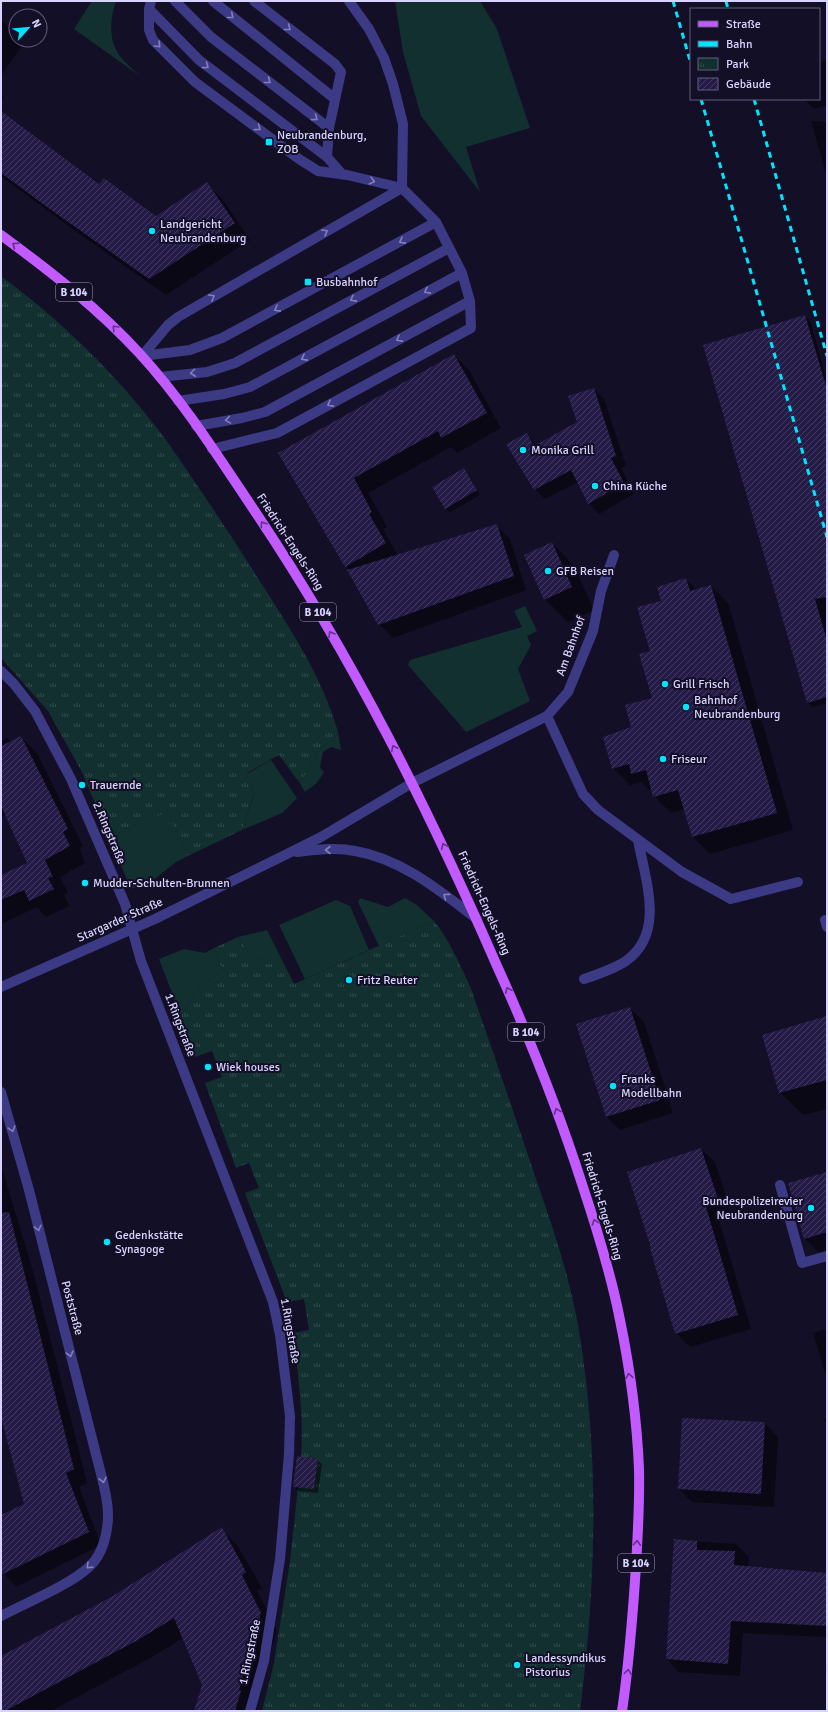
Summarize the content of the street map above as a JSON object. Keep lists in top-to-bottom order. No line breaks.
{"streets":{"main road":["B 104","Friedrich-Engels-Ring"],"street":["Am Bahnhof","2.Ringstraße","Stargarder Straße","1.Ringstraße","Poststraße"]},"crossings":[["Friedrich-Engels-Ring","Am Bahnhof"],["Friedrich-Engels-Ring","Stargarder Straße"],["Am Bahnhof","Stargarder Straße"],["2.Ringstraße","Stargarder Straße"],["2.Ringstraße","1.Ringstraße"],["Stargarder Straße","1.Ringstraße"]],"one_way":["Friedrich-Engels-Ring","Poststraße"],"places":{"transit":["Neubrandenburg, ZOB","Busbahnhof"],"other":["Landgericht Neubrandenburg","Monika Grill","China Küche","GFB Reisen","Grill Frisch","Bahnhof Neubrandenburg","Friseur","Trauernde","Mudder-Schulten-Brunnen","Fritz Reuter","Wiek houses","Franks Modellbahn","Bundespolizeirevier Neubrandenburg","Gedenkstätte Synagoge","Landessyndikus Pistorius"]},"legend":["Straße","Bahn","Park","Gebäude"],"north":"top right"}
